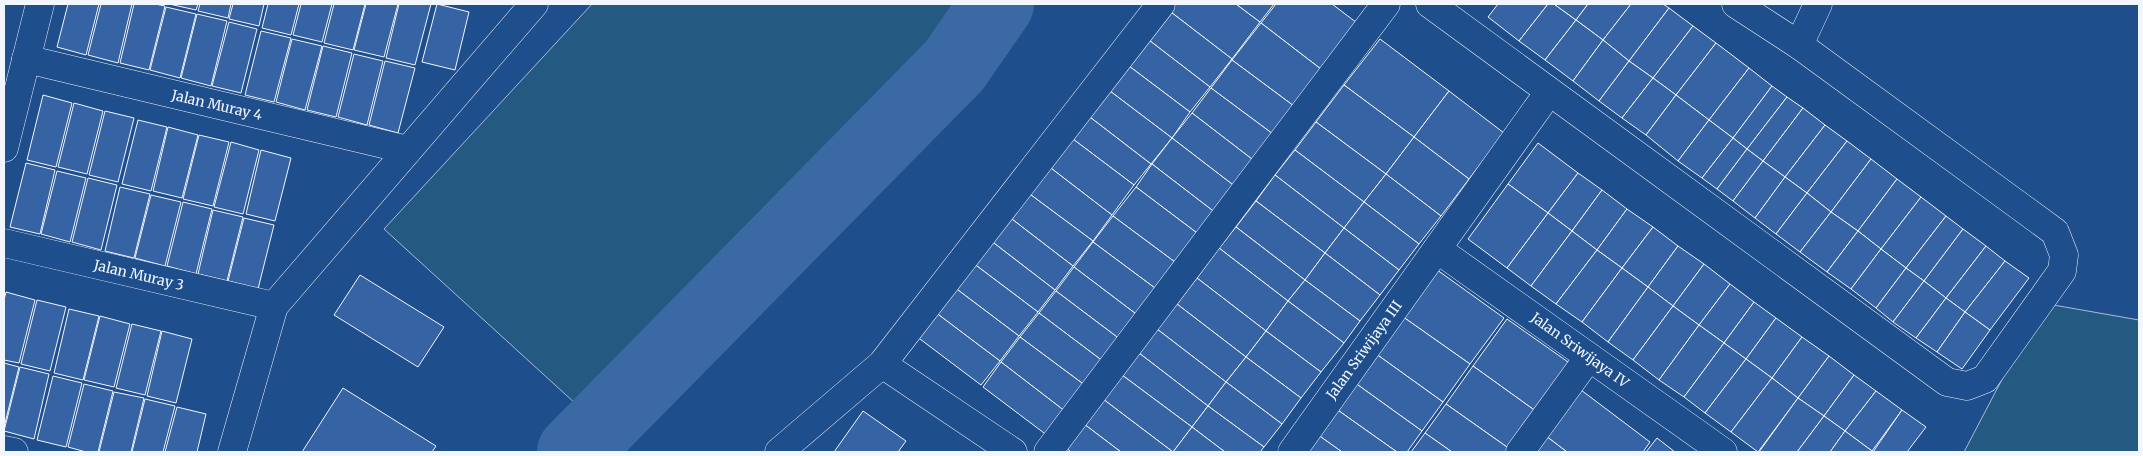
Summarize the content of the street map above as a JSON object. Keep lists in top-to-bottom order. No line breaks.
{"streets":{"street":["Jalan Muray 4","Jalan Muray 3","Jalan Sriwijaya III","Jalan Sriwijaya IV"]},"crossings":[["Jalan Sriwijaya III","Jalan Sriwijaya IV"]]}
